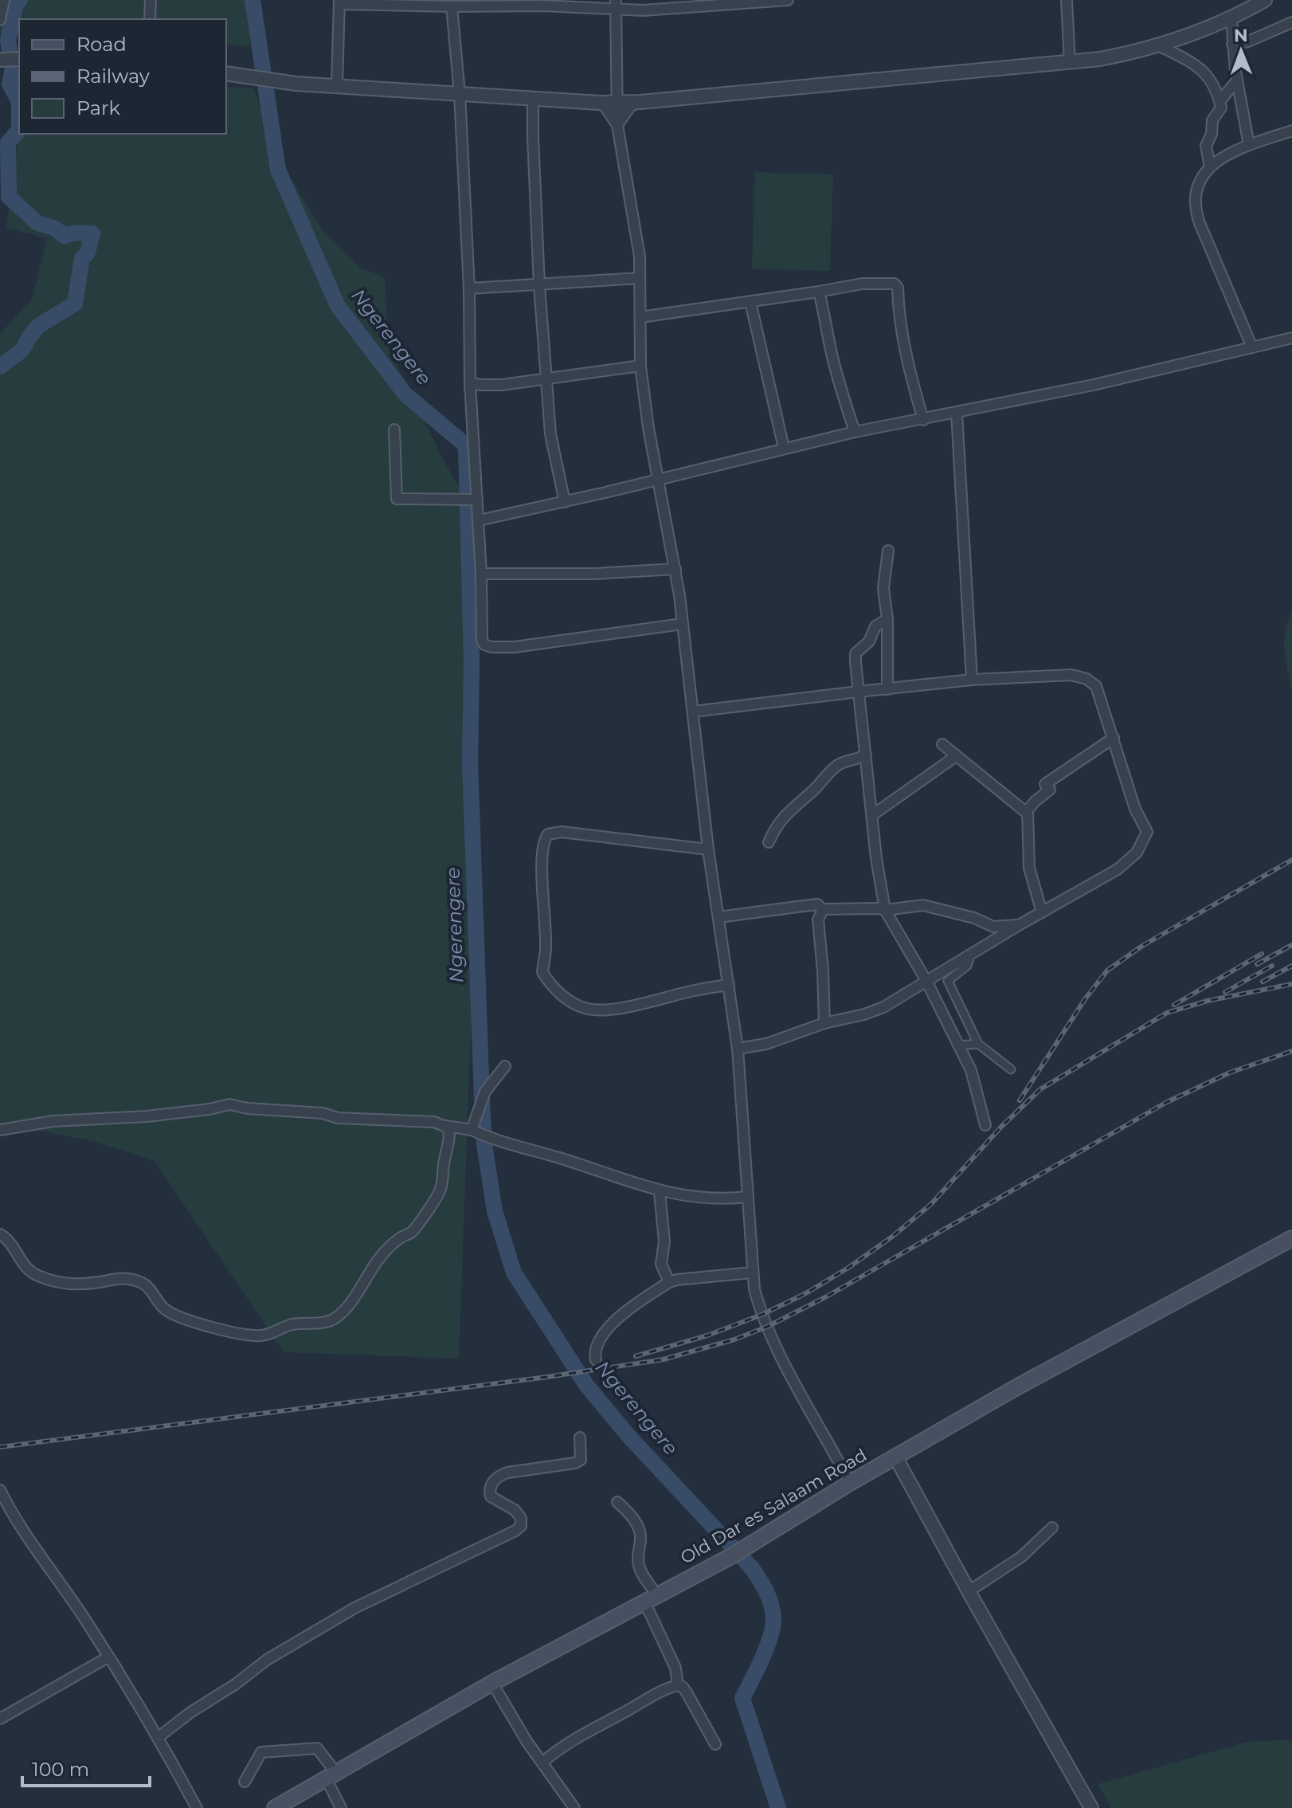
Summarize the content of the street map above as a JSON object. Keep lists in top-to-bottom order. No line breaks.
{"streets":{"main road":["Old Dar es Salaam Road"]},"water":["Ngerengere"],"legend":["Road","Railway","Park"],"scale_bar":"100 m","north":"top"}
